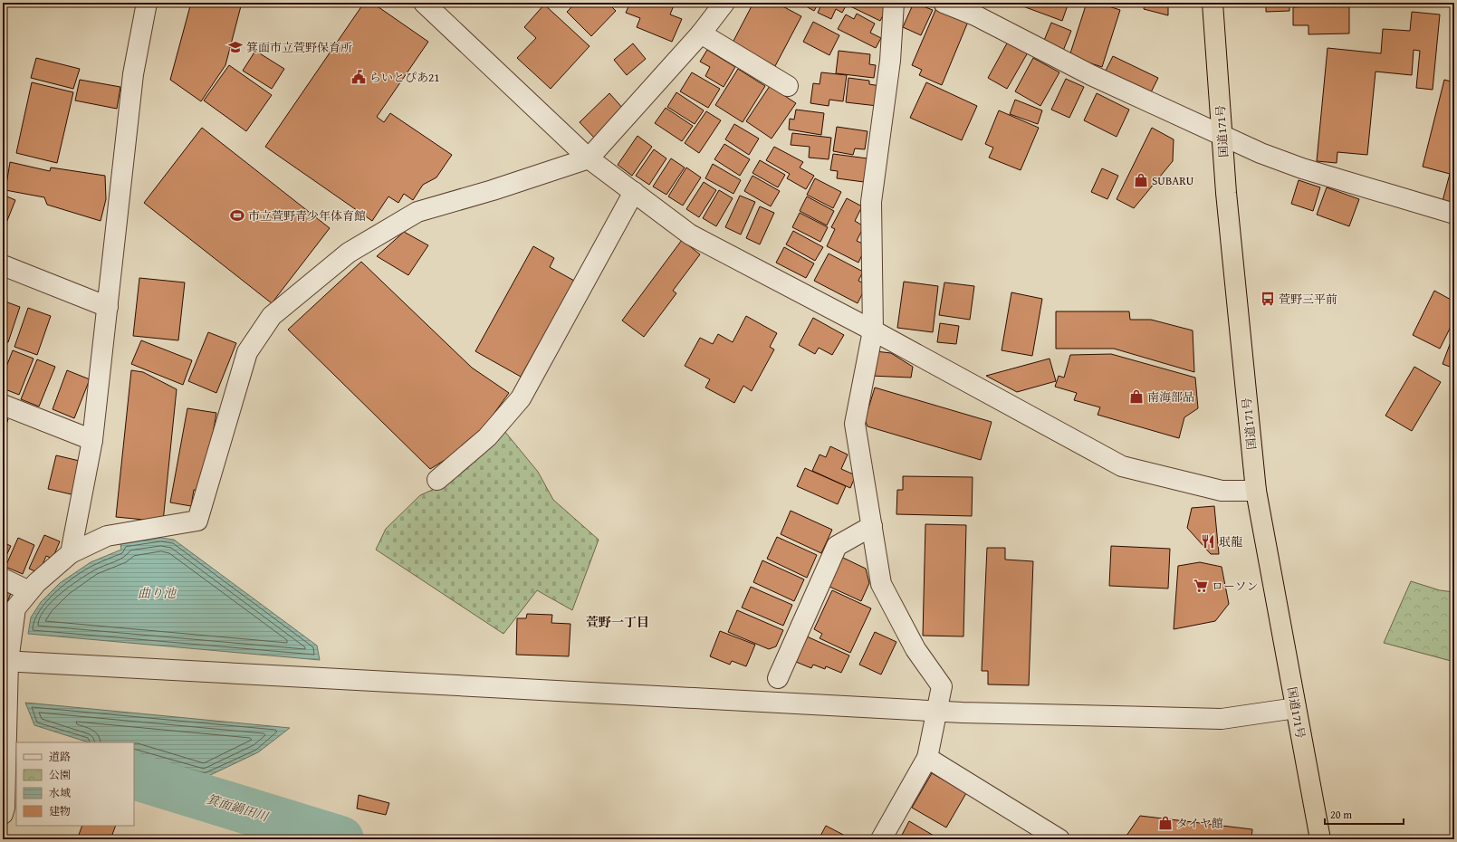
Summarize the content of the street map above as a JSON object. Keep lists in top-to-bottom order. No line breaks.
{"streets":{"highway":["国道171号"]},"districts":["萱野一丁目"],"water":["曲り池","箕面鍋田川"],"places":{"school or university":["箕面市立萱野保育所"],"public building":["らいとぴあ21"],"shop":["SUBARU","南海部品","タイヤ館"],"sports":["市立萱野青少年体育館"],"bus stop":["萱野三平前"],"restaurant":["珉龍"],"supermarket":["ローソン"]},"legend":["道路","公園","水域","建物"],"scale_bar":"20 m"}
